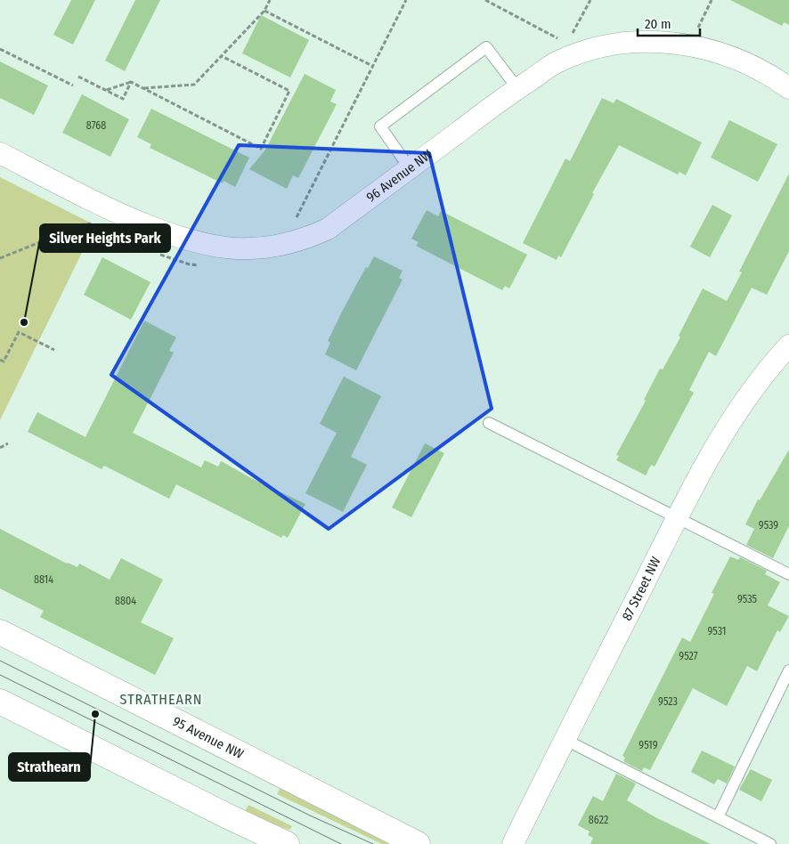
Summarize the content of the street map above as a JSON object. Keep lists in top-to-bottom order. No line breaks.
{"streets":{"street":["96 Avenue NW","87 Street NW","95 Avenue NW"]},"districts":["STRATHEARN"],"places":["Silver Heights Park","Strathearn"],"house_numbers":["8768","9539","8814","9535","8804","9531","9527","9523","9519","8622"],"scale_bar":"20 m"}
